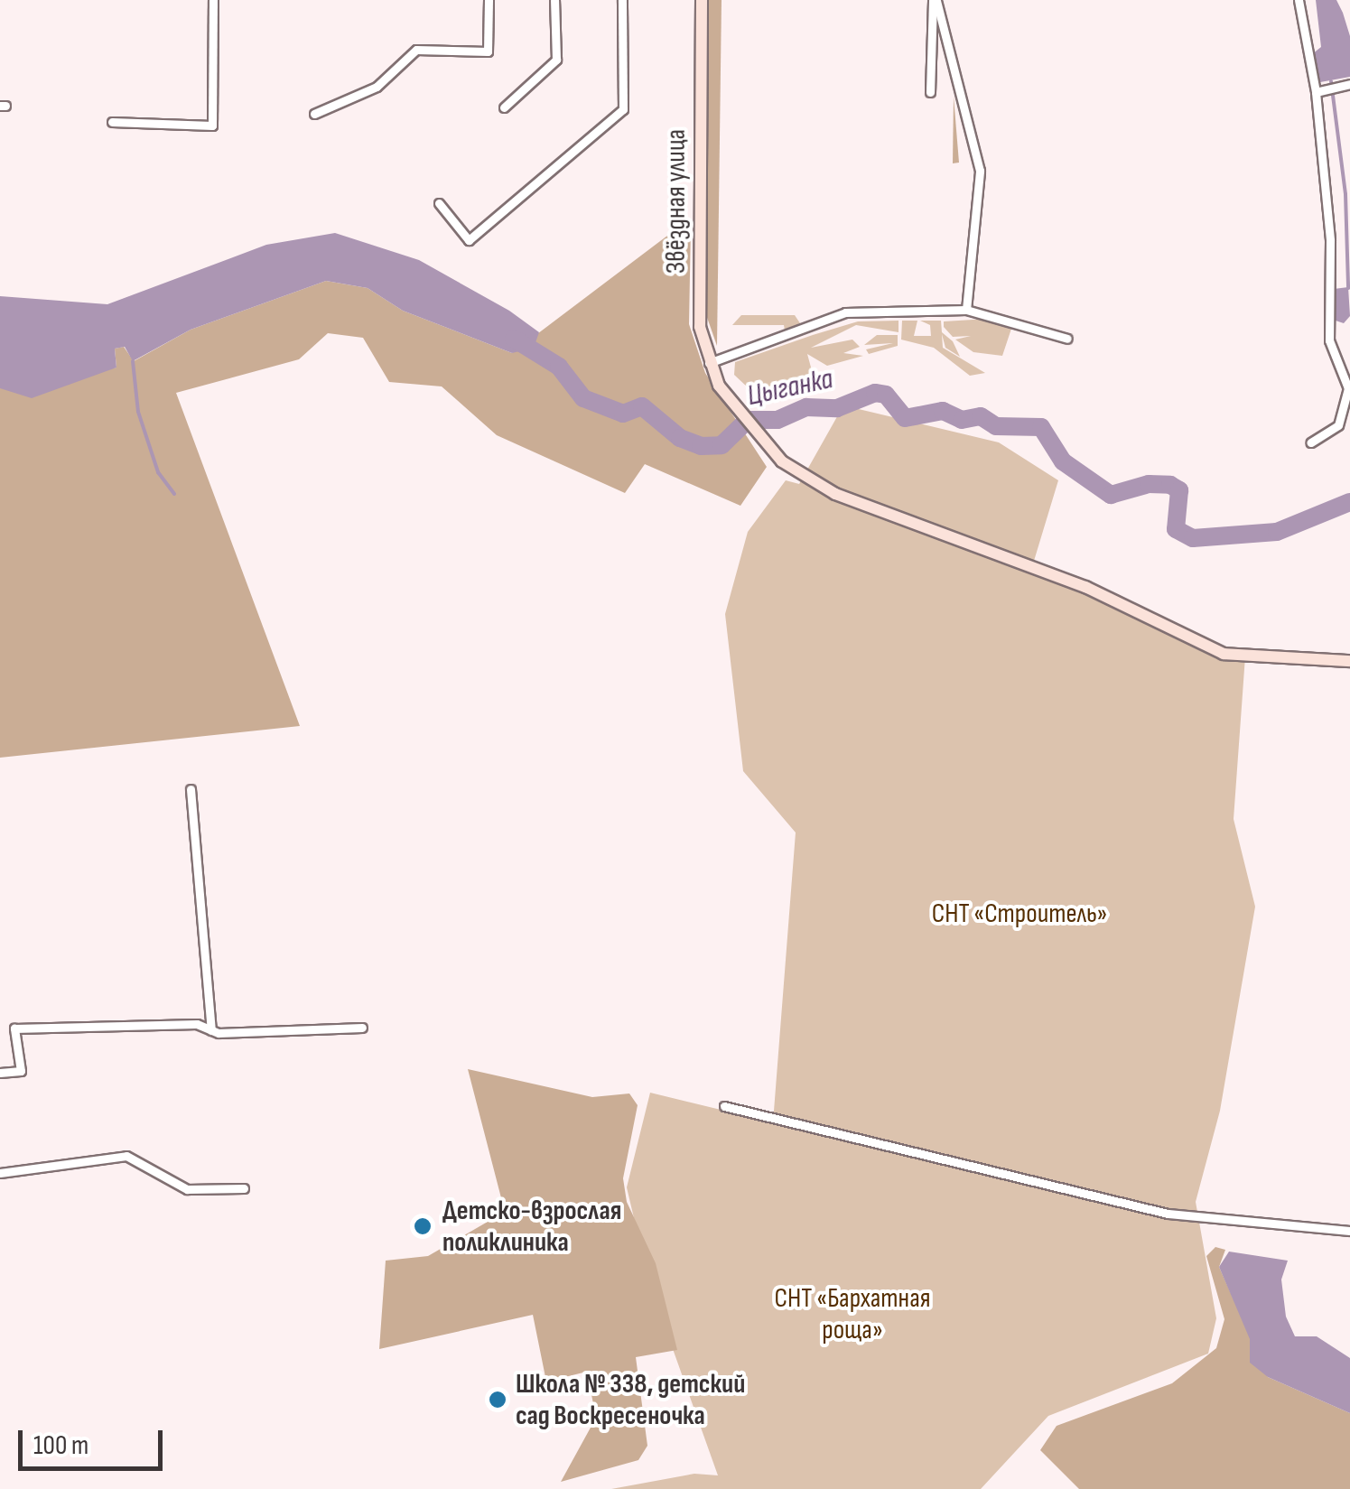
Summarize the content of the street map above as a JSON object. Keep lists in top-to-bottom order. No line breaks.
{"streets":{"street":["Звёздная улица"]},"water":["Цыганка"],"parks":["СНТ «Строитель»","СНТ «Бархатная роща»"],"places":["Детско-взрослая поликлиника","Школа № 338, детский сад Воскресеночка"],"scale_bar":"100 m"}
